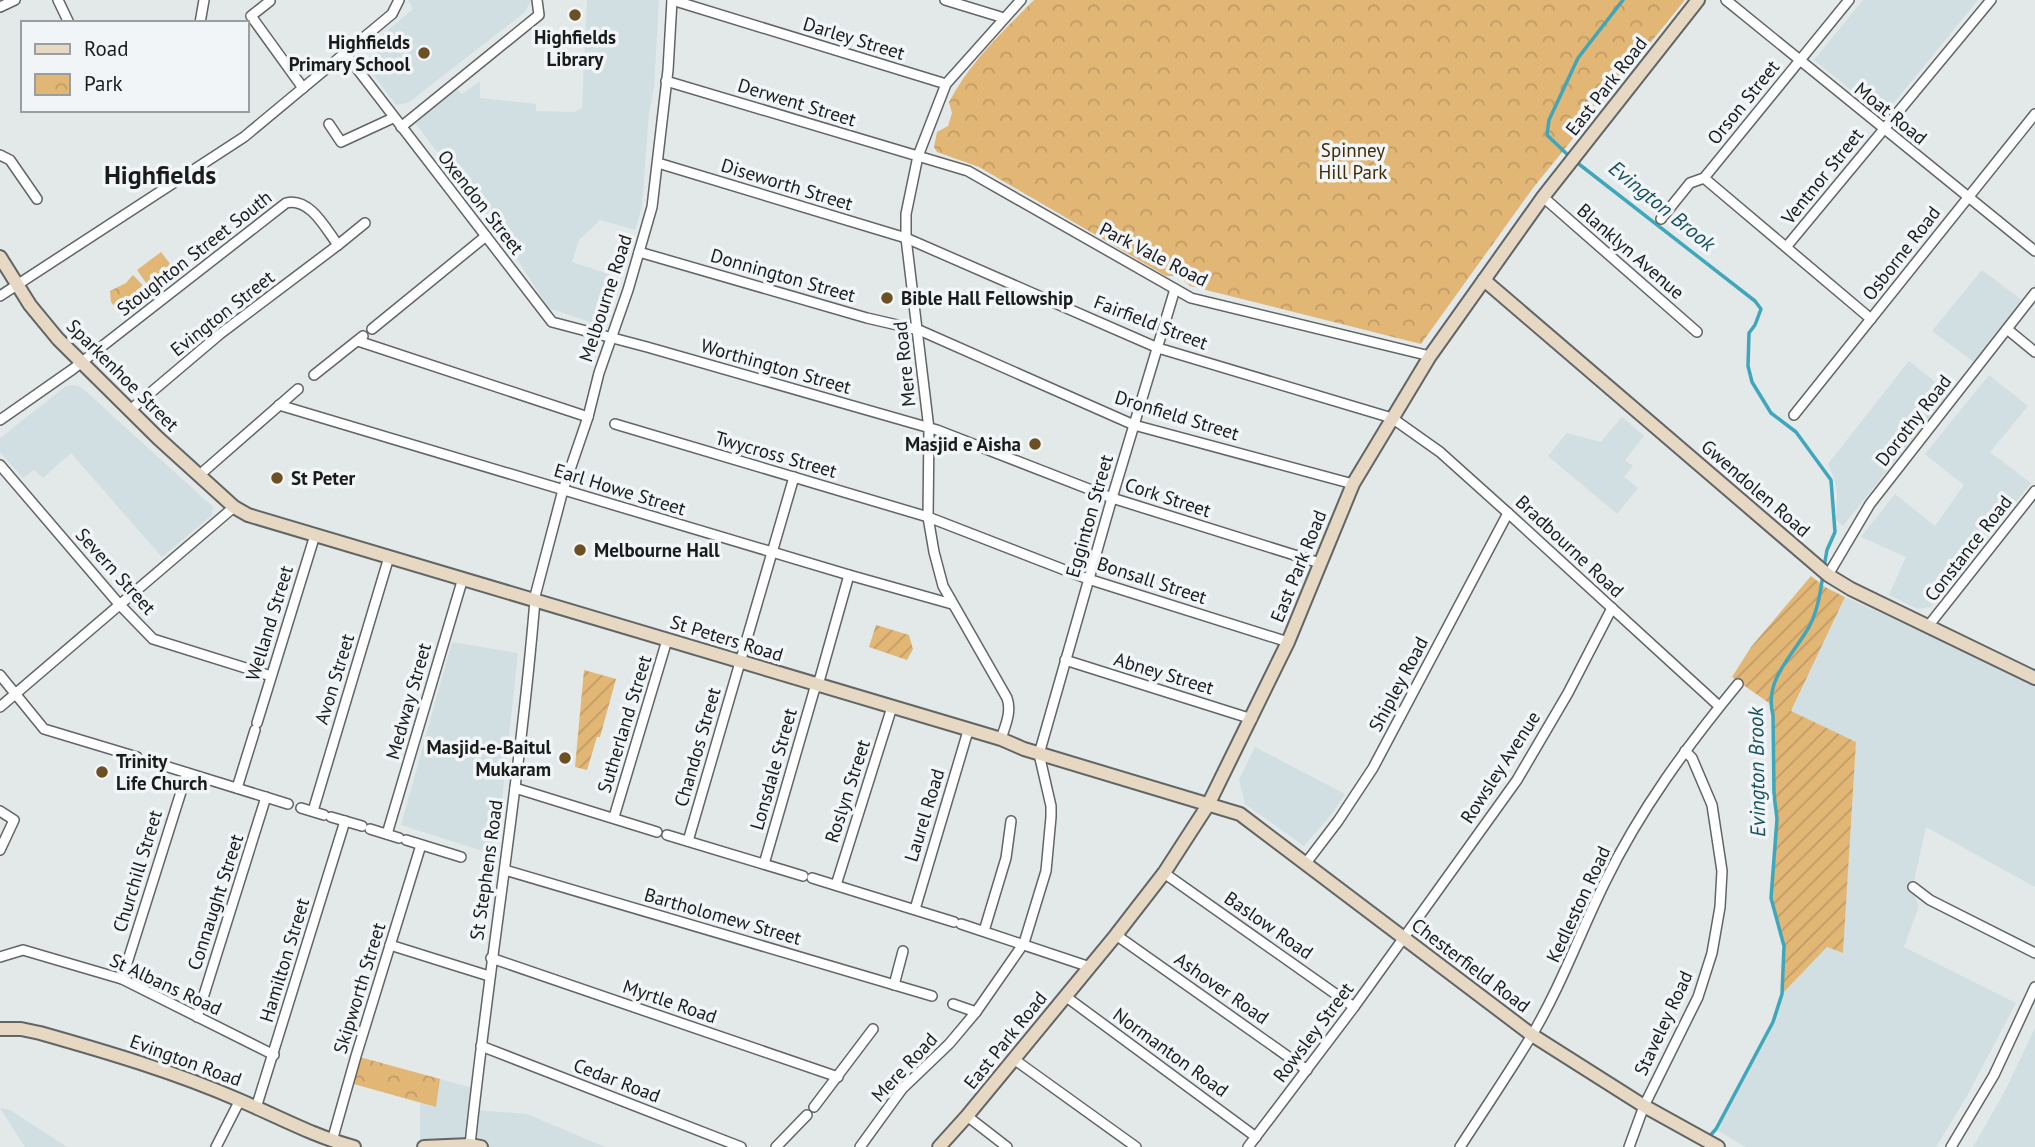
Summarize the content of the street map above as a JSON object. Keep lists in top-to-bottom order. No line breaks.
{"streets":{"street":["Darley Street","East Park Road","Derwent Street","Orson Street","Moat Road","Ventnor Street","Diseworth Street","Oxendon Street","Blanklyn Avenue","Stoughton Street South","Osborne Road","Park Vale Road","Donnington Street","Melbourne Road","Evington Street","Fairfield Street","Mere Road","Worthington Street","Sparkenhoe Street","Dronfield Street","Dorothy Road","Twycross Street","Gwendolen Road","Earl Howe Street","Cork Street","Egginton Street","Bradbourne Road","Constance Road","Severn Street","Bonsall Street","Welland Street","St Peters Road","Abney Street","Avon Street","Shipley Road","Medway Street","Sutherland Street","Chandos Street","Rowsley Avenue","Lonsdale Street","Roslyn Street","Laurel Road","St Stephens Road","Churchill Street","Connaught Street","Kedleston Road","Bartholomew Street","Baslow Road","Hamilton Street","Chesterfield Road","St Albans Road","Skipworth Street","Ashover Road","Myrtle Road","Staveley Road","Rowsley Street","Normanton Road","Evington Road","Cedar Road"]},"crossings":[["Darley Street","Melbourne Road"],["Darley Street","Mere Road"],["East Park Road","Blanklyn Avenue"],["East Park Road","Park Vale Road"],["East Park Road","Fairfield Street"],["East Park Road","Dronfield Street"],["East Park Road","Gwendolen Road"],["East Park Road","Cork Street"],["East Park Road","Bradbourne Road"],["East Park Road","Bonsall Street"],["East Park Road","St Peters Road"],["East Park Road","Abney Street"],["East Park Road","Baslow Road"],["East Park Road","Chesterfield Road"],["East Park Road","Ashover Road"],["East Park Road","Normanton Road"],["Derwent Street","Park Vale Road"],["Derwent Street","Melbourne Road"],["Derwent Street","Mere Road"],["Orson Street","Moat Road"],["Moat Road","Ventnor Street"],["Moat Road","Osborne Road"],["Diseworth Street","Melbourne Road"],["Diseworth Street","Fairfield Street"],["Diseworth Street","Mere Road"],["Oxendon Street","Melbourne Road"],["Oxendon Street","Worthington Street"],["Stoughton Street South","Evington Street"],["Stoughton Street South","Sparkenhoe Street"],["Park Vale Road","Mere Road"],["Park Vale Road","Egginton Street"],["Donnington Street","Melbourne Road"],["Donnington Street","Mere Road"],["Donnington Street","Dronfield Street"],["Melbourne Road","Worthington Street"],["Melbourne Road","Earl Howe Street"],["Melbourne Road","St Peters Road"],["Melbourne Road","St Stephens Road"],["Evington Street","Sparkenhoe Street"],["Fairfield Street","Mere Road"],["Fairfield Street","Egginton Street"],["Fairfield Street","Bradbourne Road"],["Mere Road","Worthington Street"],["Mere Road","Dronfield Street"],["Mere Road","Twycross Street"],["Mere Road","Earl Howe Street"],["Mere Road","Cork Street"],["Mere Road","Egginton Street"],["Mere Road","Bonsall Street"],["Mere Road","St Peters Road"],["Worthington Street","Cork Street"],["Sparkenhoe Street","St Peters Road"],["Dronfield Street","Egginton Street"],["Dorothy Road","Gwendolen Road"],["Twycross Street","Bonsall Street"],["Twycross Street","Chandos Street"],["Gwendolen Road","Constance Road"],["Earl Howe Street","Chandos Street"],["Earl Howe Street","Lonsdale Street"],["Cork Street","Egginton Street"],["Egginton Street","Bonsall Street"],["Egginton Street","St Peters Road"],["Egginton Street","Abney Street"],["Bradbourne Road","Shipley Road"],["Bradbourne Road","Rowsley Avenue"],["Bradbourne Road","Kedleston Road"],["Severn Street","Welland Street"],["Welland Street","St Peters Road"],["St Peters Road","Avon Street"],["St Peters Road","Medway Street"],["St Peters Road","Sutherland Street"],["St Peters Road","Chandos Street"],["St Peters Road","Lonsdale Street"],["St Peters Road","Roslyn Street"],["St Peters Road","Laurel Road"],["St Peters Road","St Stephens Road"],["St Peters Road","Chesterfield Road"],["Shipley Road","Chesterfield Road"],["Rowsley Avenue","Chesterfield Road"],["Rowsley Avenue","Rowsley Street"],["St Stephens Road","Bartholomew Street"],["St Stephens Road","Myrtle Road"],["St Stephens Road","Cedar Road"],["Churchill Street","St Albans Road"],["Connaught Street","St Albans Road"],["Kedleston Road","Chesterfield Road"],["Kedleston Road","Staveley Road"],["Baslow Road","Rowsley Street"],["Hamilton Street","St Albans Road"],["Hamilton Street","Evington Road"],["Chesterfield Road","Staveley Road"],["Chesterfield Road","Rowsley Street"],["Skipworth Street","Evington Road"],["Ashover Road","Rowsley Street"],["Rowsley Street","Normanton Road"]],"districts":["Highfields"],"water":["Evington Brook"],"parks":["Spinney Hill Park"],"places":["Highfields Library","Highfields Primary School","Bible Hall Fellowship","Masjid e Aisha","St Peter","Melbourne Hall","Masjid-e-Baitul Mukaram","Trinity Life Church"],"legend":["Road","Park"]}
